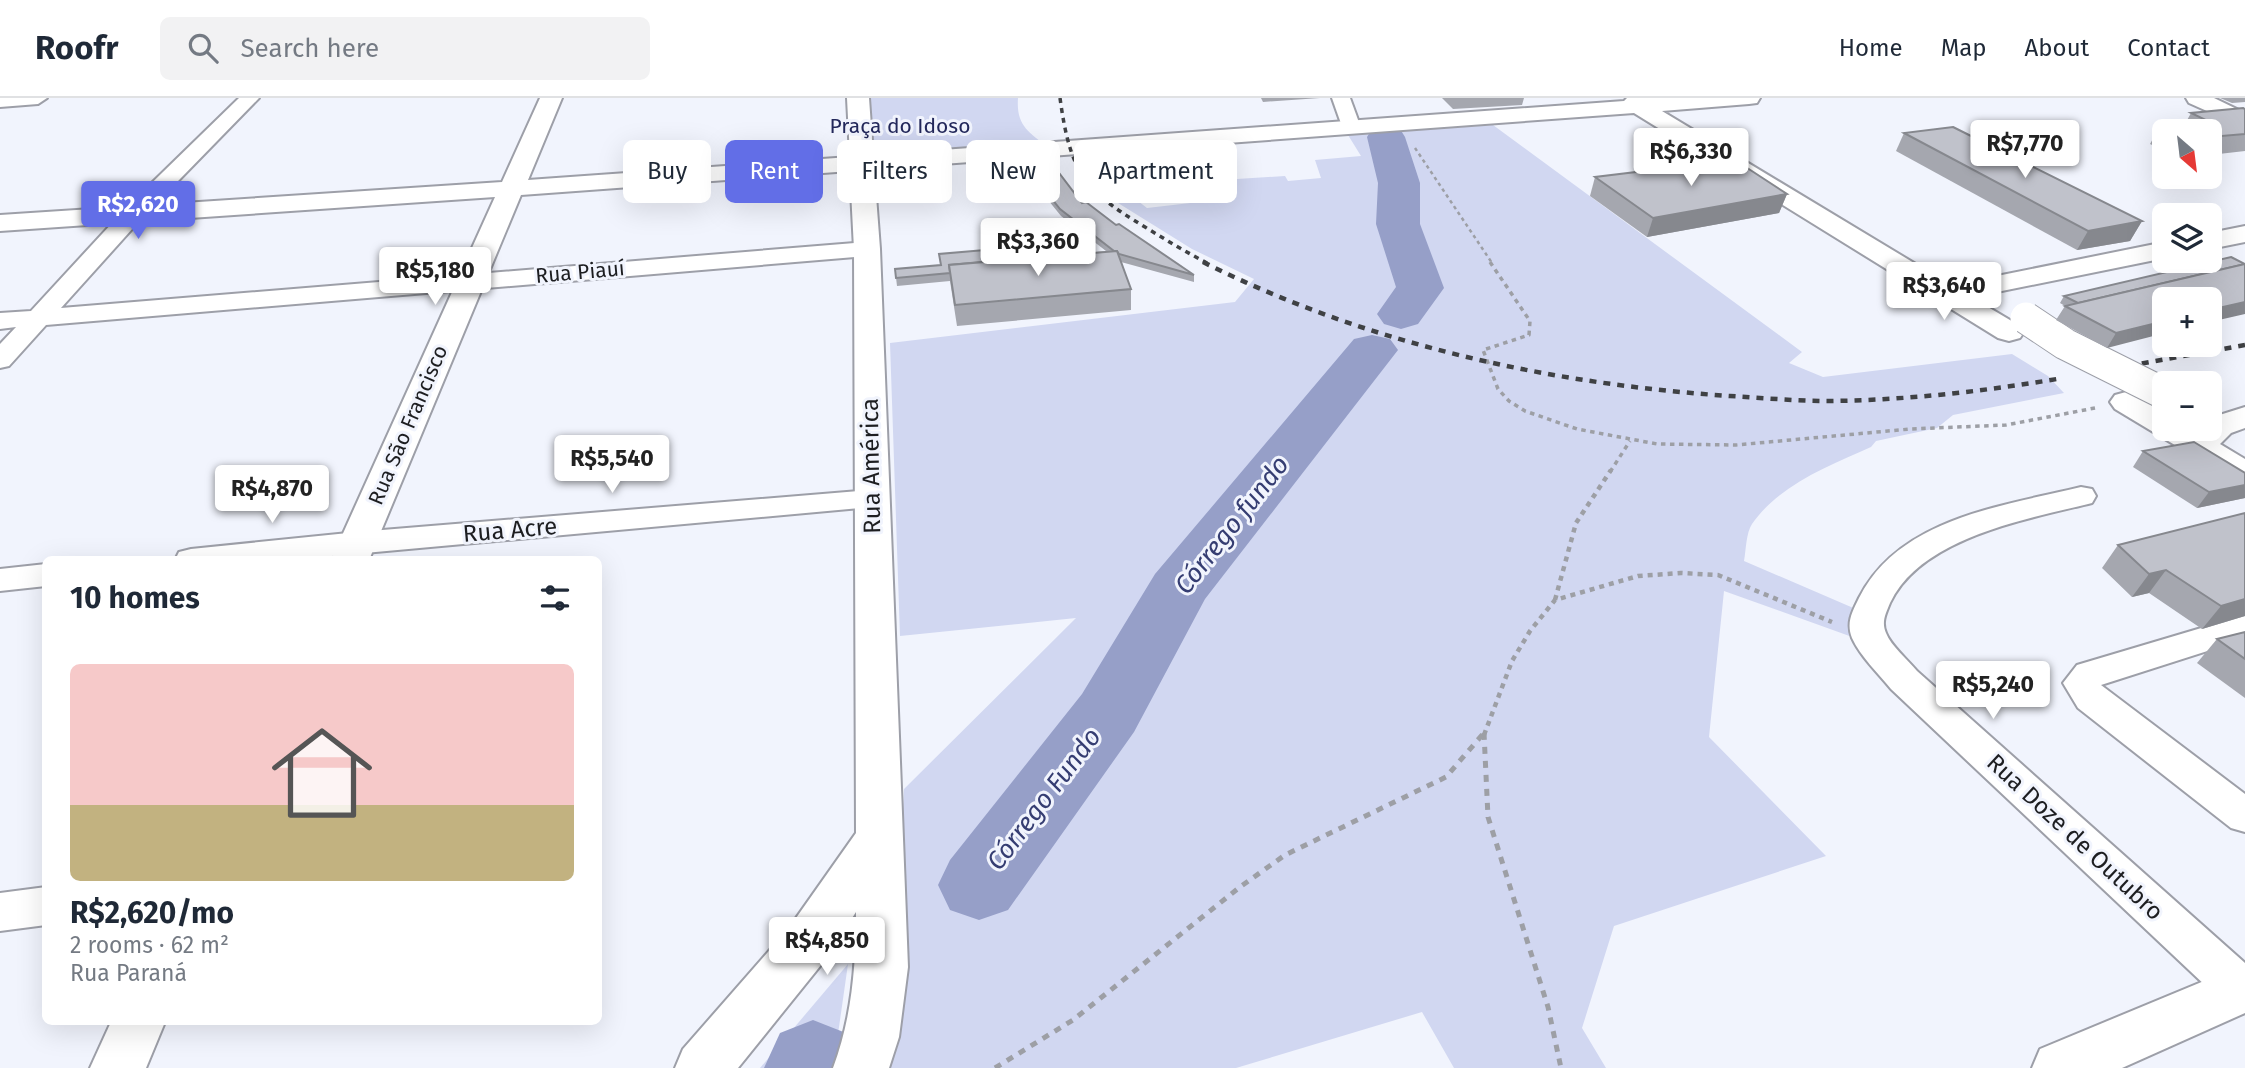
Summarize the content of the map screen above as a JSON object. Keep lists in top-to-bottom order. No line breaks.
{"streets":{"main road":["Rua São Francisco","Rua América"],"street":["Rua Piauí","Rua Acre","Rua Doze de Outubro"]},"crossings":[["Rua Piauí","Rua São Francisco"],["Rua Piauí","Rua América"],["Rua São Francisco","Rua Acre"],["Rua América","Rua Acre"]],"water":["Córrego fundo","Córrego Fundo"],"parks":["Praça do Idoso"],"north":"bottom right","page":{"header":"Roofr","search":"Search here","nav":["Home","Map","About","Contact"],"map_buttons":["+","−"],"price":["R$7,770","R$6,330","R$2,620","R$3,360","R$5,180","R$3,640","R$5,540","R$4,870","R$5,240","R$4,850"],"chip":["Buy","Rent","Filters","New","Apartment"],"heading":"10 homes","list":[{"name":"R$2,620/mo","note":"2 rooms · 62 m² · Rua Paraná"}]}}
